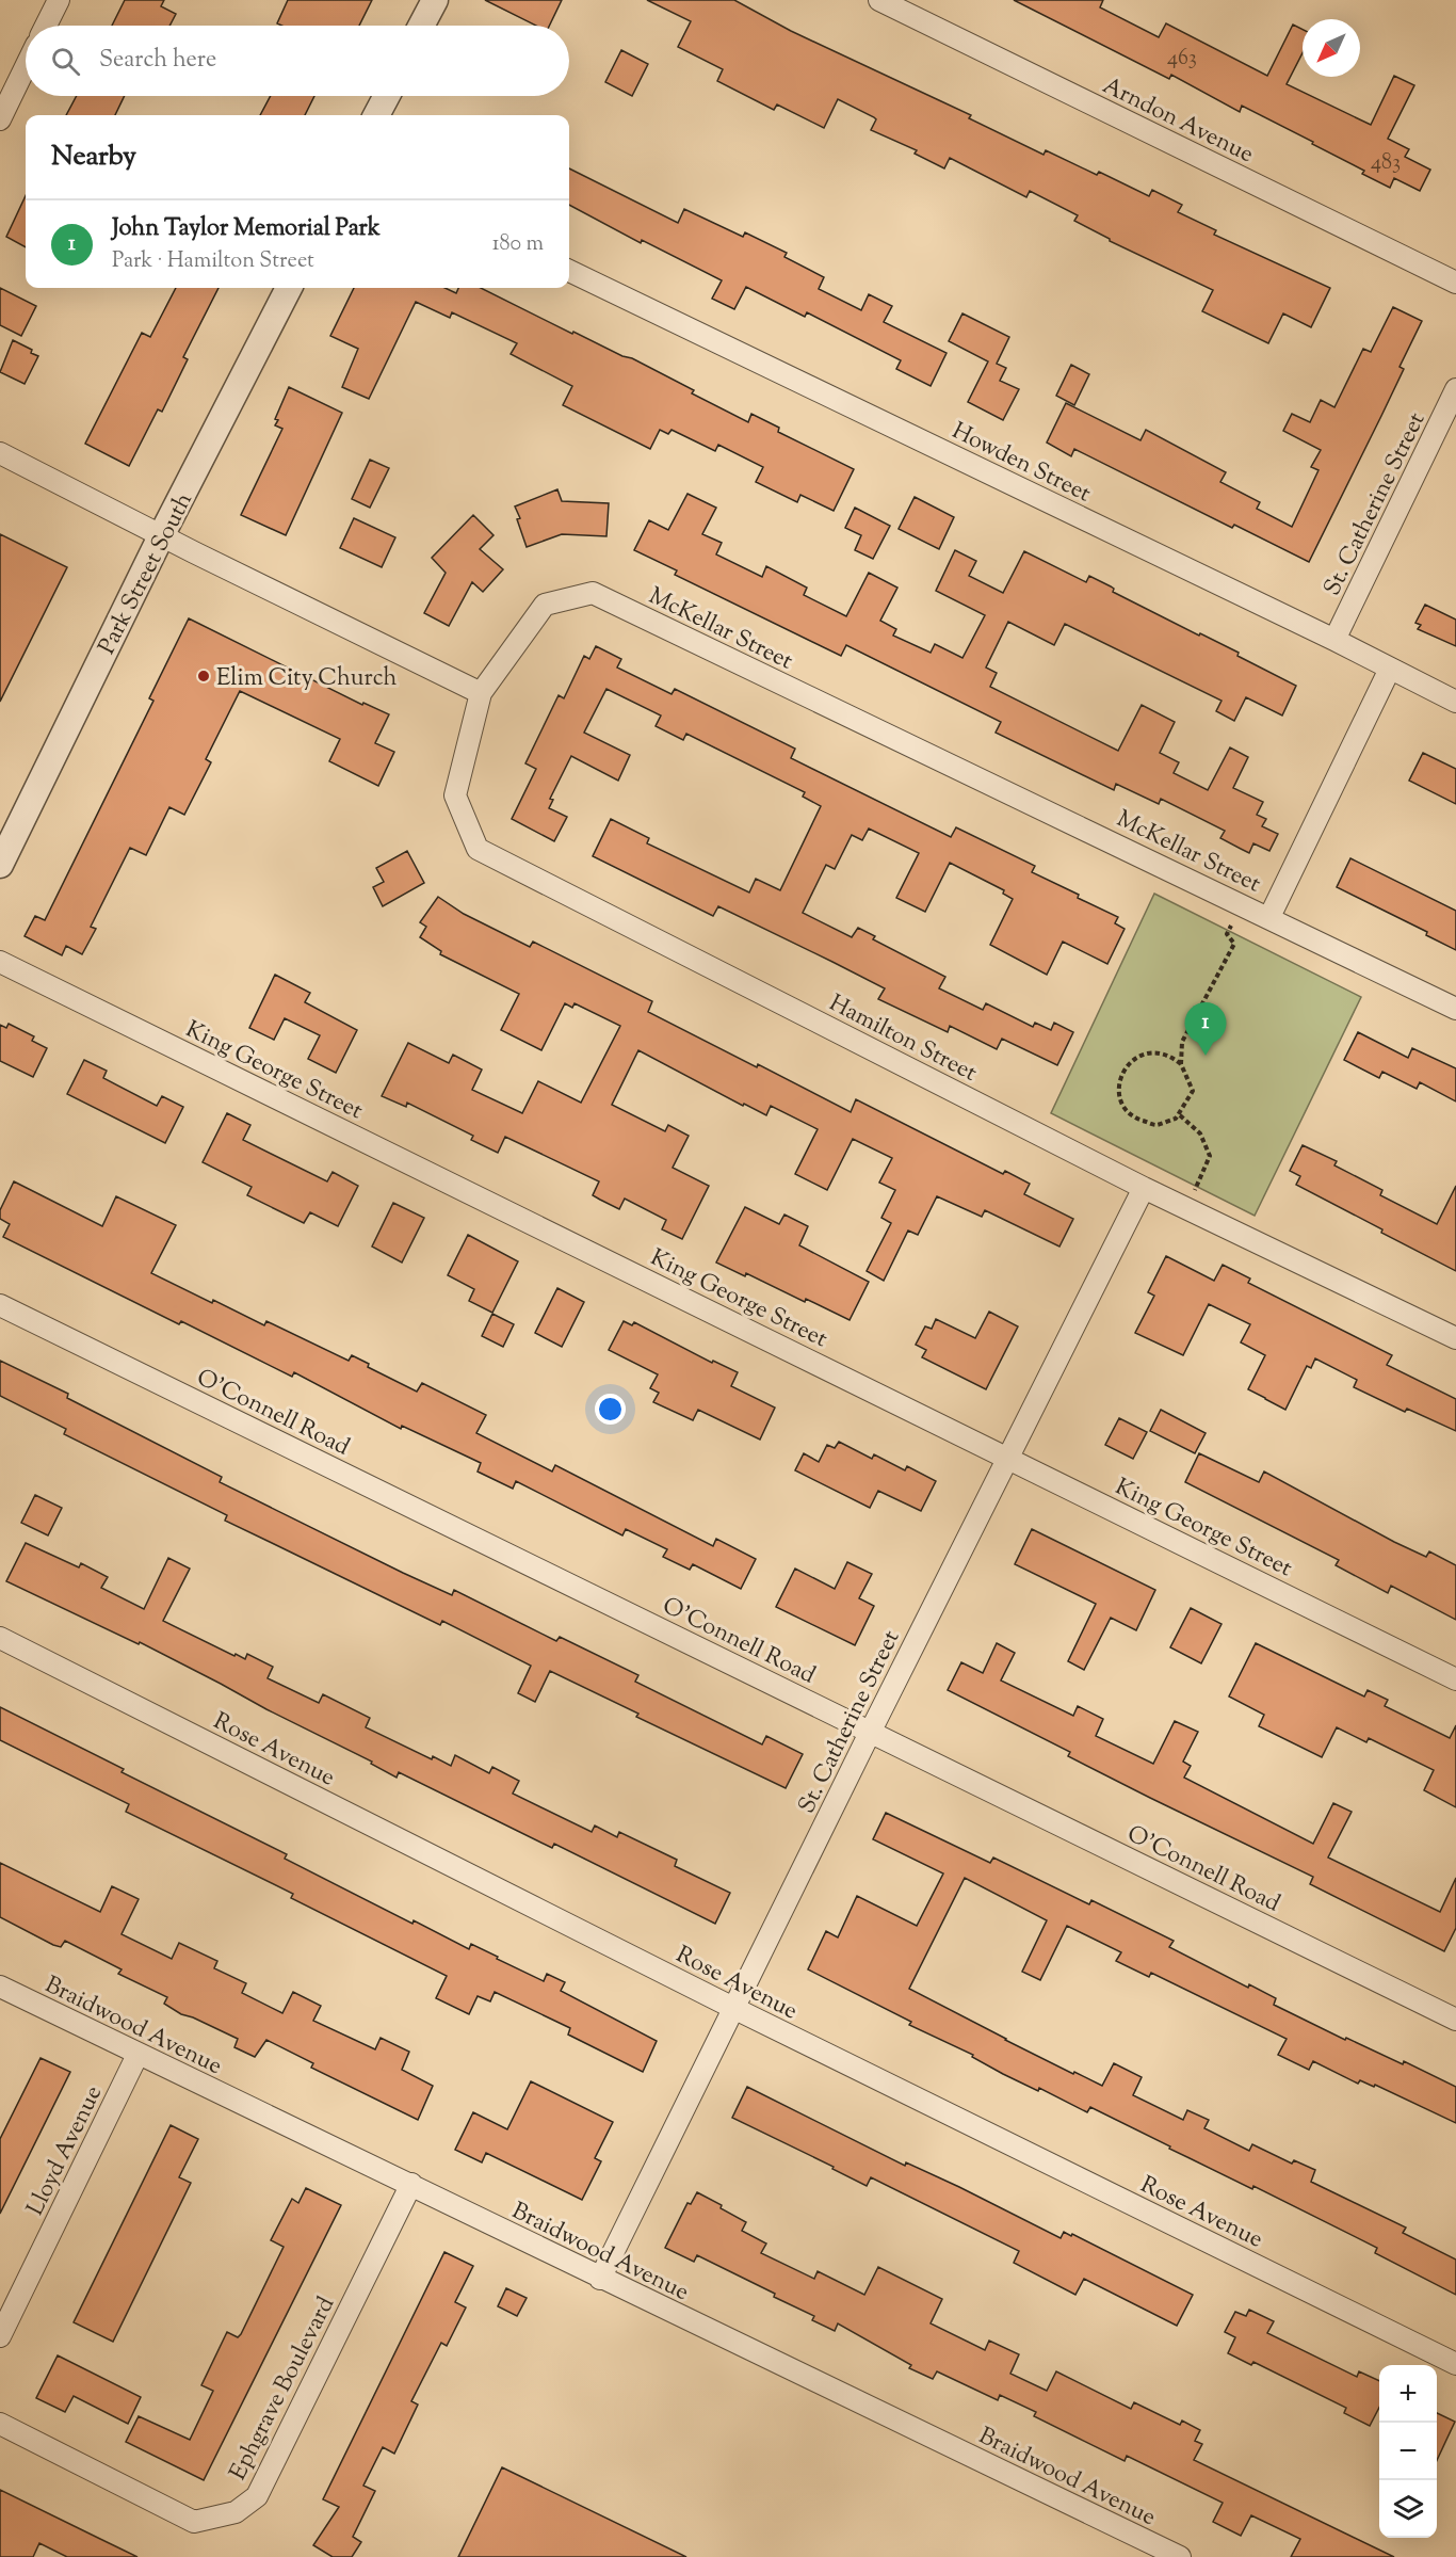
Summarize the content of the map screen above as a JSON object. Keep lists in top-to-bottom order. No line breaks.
{"streets":{"street":["Arndon Avenue","Howden Street","St. Catherine Street","Park Street South","McKellar Street","Hamilton Street","King George Street","O'Connell Road","Rose Avenue","Braidwood Avenue","Lloyd Avenue","Ephgrave Boulevard"]},"crossings":[["Howden Street","St. Catherine Street"],["St. Catherine Street","Hamilton Street"],["St. Catherine Street","King George Street"],["St. Catherine Street","O'Connell Road"],["St. Catherine Street","Rose Avenue"],["St. Catherine Street","Braidwood Avenue"],["McKellar Street","Hamilton Street"],["Braidwood Avenue","Lloyd Avenue"],["Braidwood Avenue","Ephgrave Boulevard"]],"places":["Elim City Church"],"house_numbers":["463","483"],"north":"bottom left","page":{"search":"Search here","heading":"Nearby","list":[{"mark":"1","name":"John Taylor Memorial Park","note":"Park · Hamilton Street","value":"180 m"}],"pins":"1","map_buttons":["+","−"]}}
